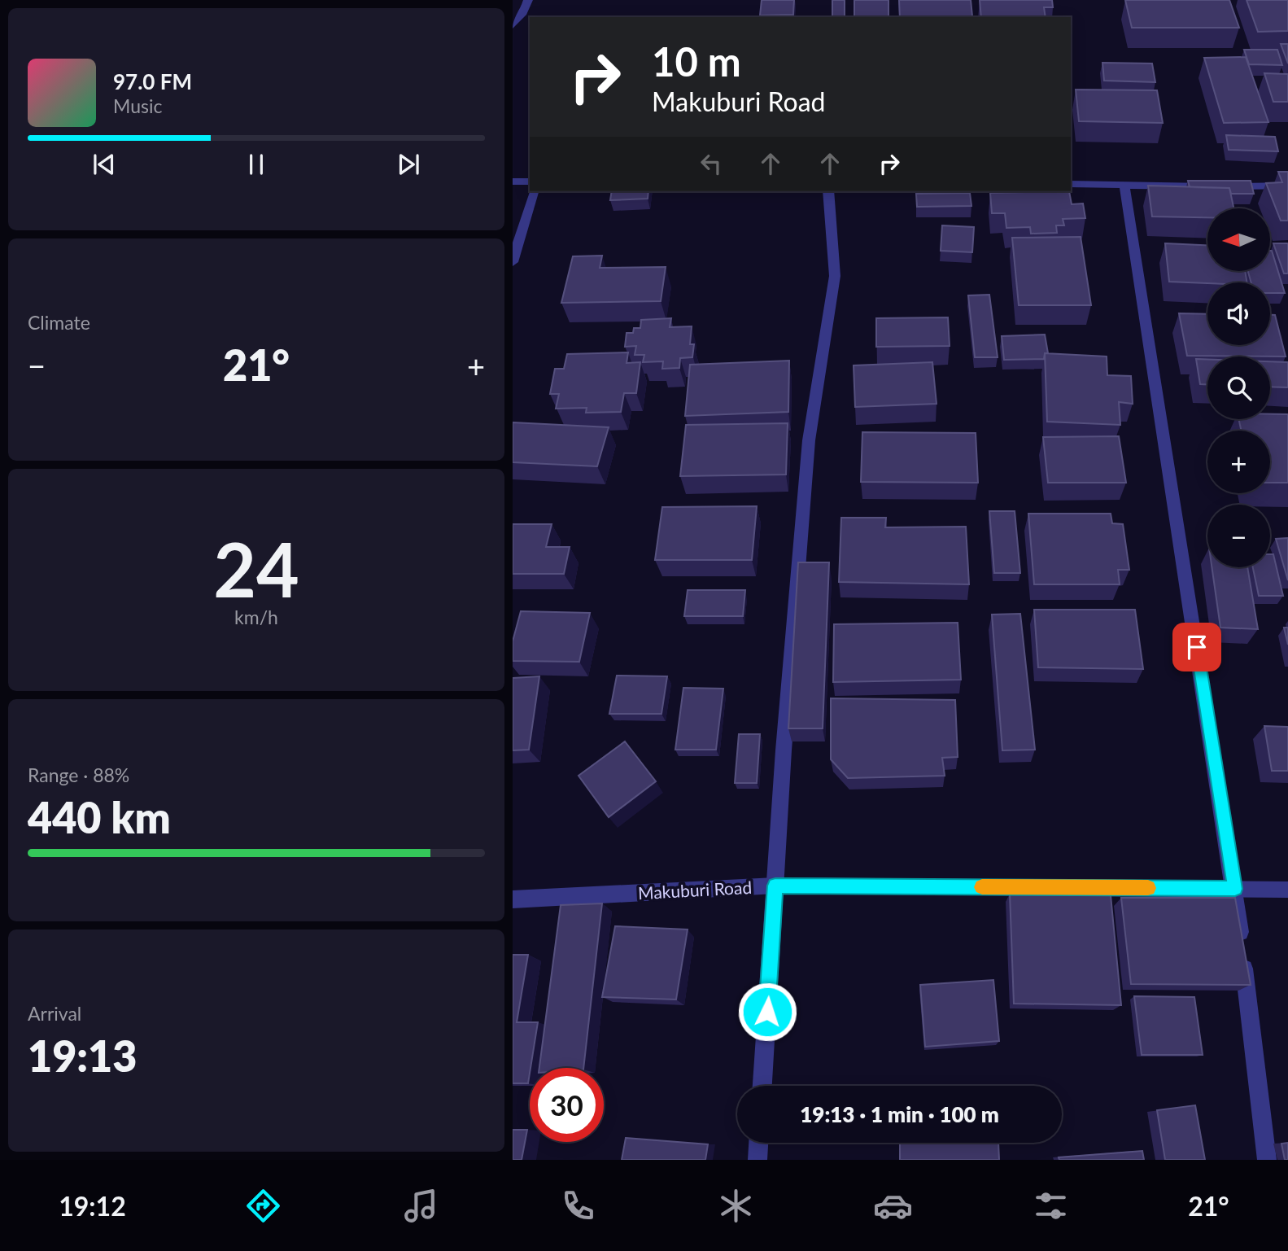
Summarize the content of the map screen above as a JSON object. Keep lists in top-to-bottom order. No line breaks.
{"streets":{"street":["Makuburi Road"]},"north":"left","page":{"turn":["10 m","Makuburi Road"],"song":["97.0 FM","Music"],"map_buttons":["+","−"],"tile":["Climate",["24","km/h"],["Range · 88%","440 km"],["Arrival","19:13"]],"heat":["−","21°","+"],"limit":"30","trip":"19:13 · 1 min · 100 m","tabs":["19:12","21°"]}}
